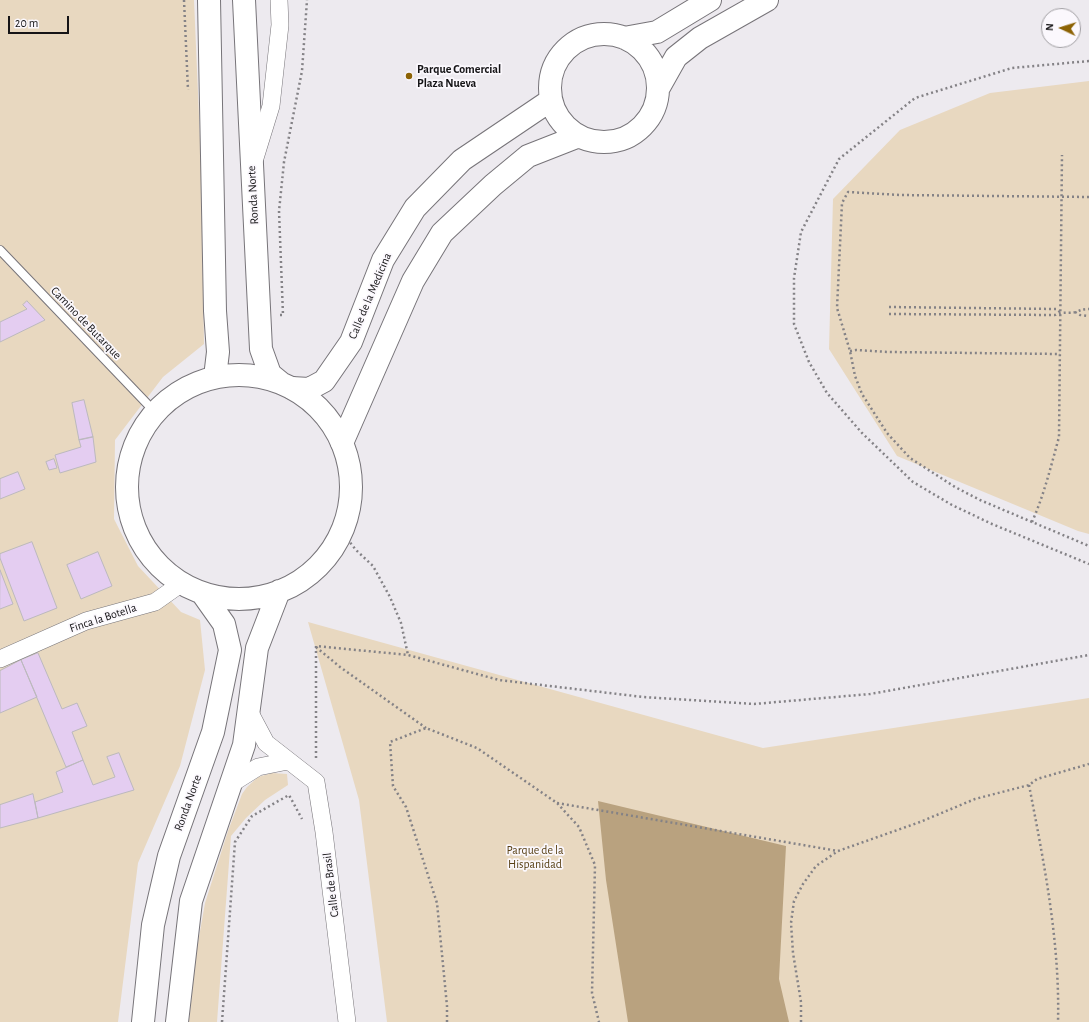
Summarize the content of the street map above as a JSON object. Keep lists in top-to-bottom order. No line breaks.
{"streets":{"main road":["Ronda Norte","Calle de la Medicina"],"street":["Finca la Botella","Calle de Brasil"],"lane":["Camino de Butarque"]},"crossings":[["Ronda Norte","Calle de la Medicina"],["Ronda Norte","Camino de Butarque"],["Ronda Norte","Finca la Botella"]],"parks":["Parque de la Hispanidad"],"places":["Parque Comercial Plaza Nueva"],"scale_bar":"20 m","north":"left"}
